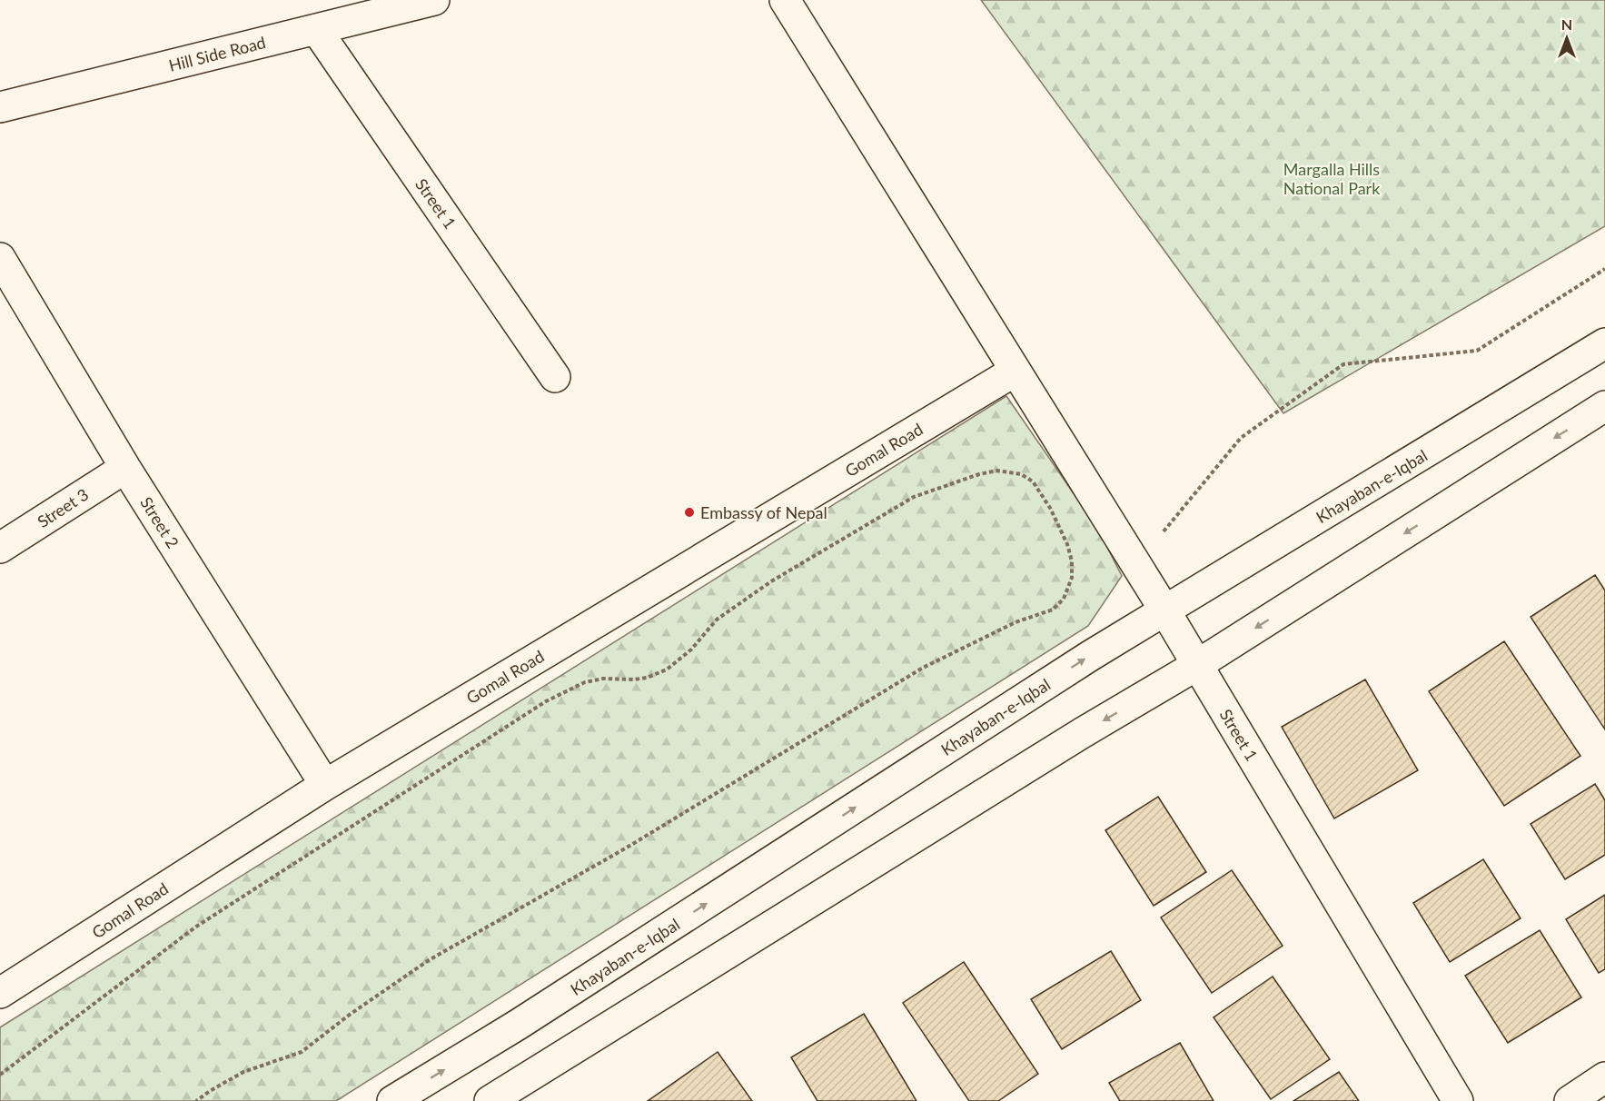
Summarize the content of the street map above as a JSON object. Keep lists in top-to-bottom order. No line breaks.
{"streets":{"street":["Hill Side Road","Street 1","Gomal Road","Khayaban-e-Iqbal","Street 3","Street 2"]},"crossings":[["Hill Side Road","Street 1"],["Street 1","Gomal Road"],["Street 1","Khayaban-e-Iqbal"],["Gomal Road","Street 2"],["Street 3","Street 2"]],"parks":["Margalla Hills National Park"],"places":["Embassy of Nepal"],"north":"top"}
